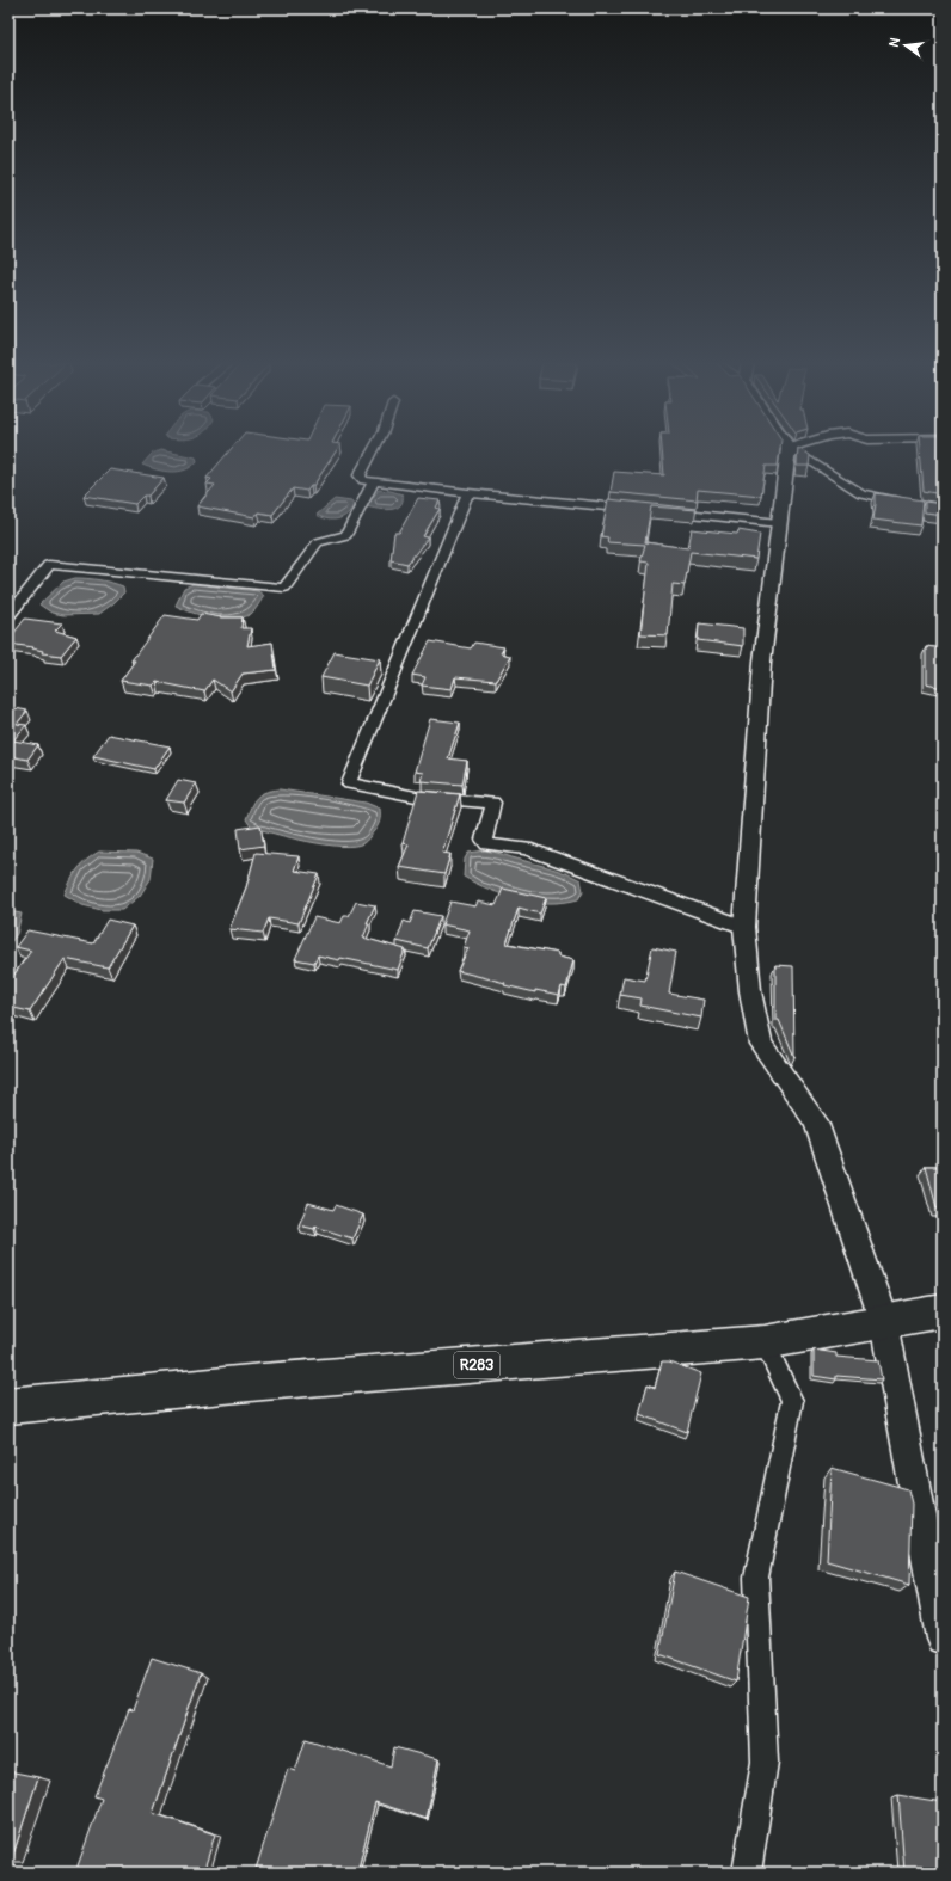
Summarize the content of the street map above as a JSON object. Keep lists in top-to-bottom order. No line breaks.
{"streets":{"main road":["R283"]},"north":"left"}
